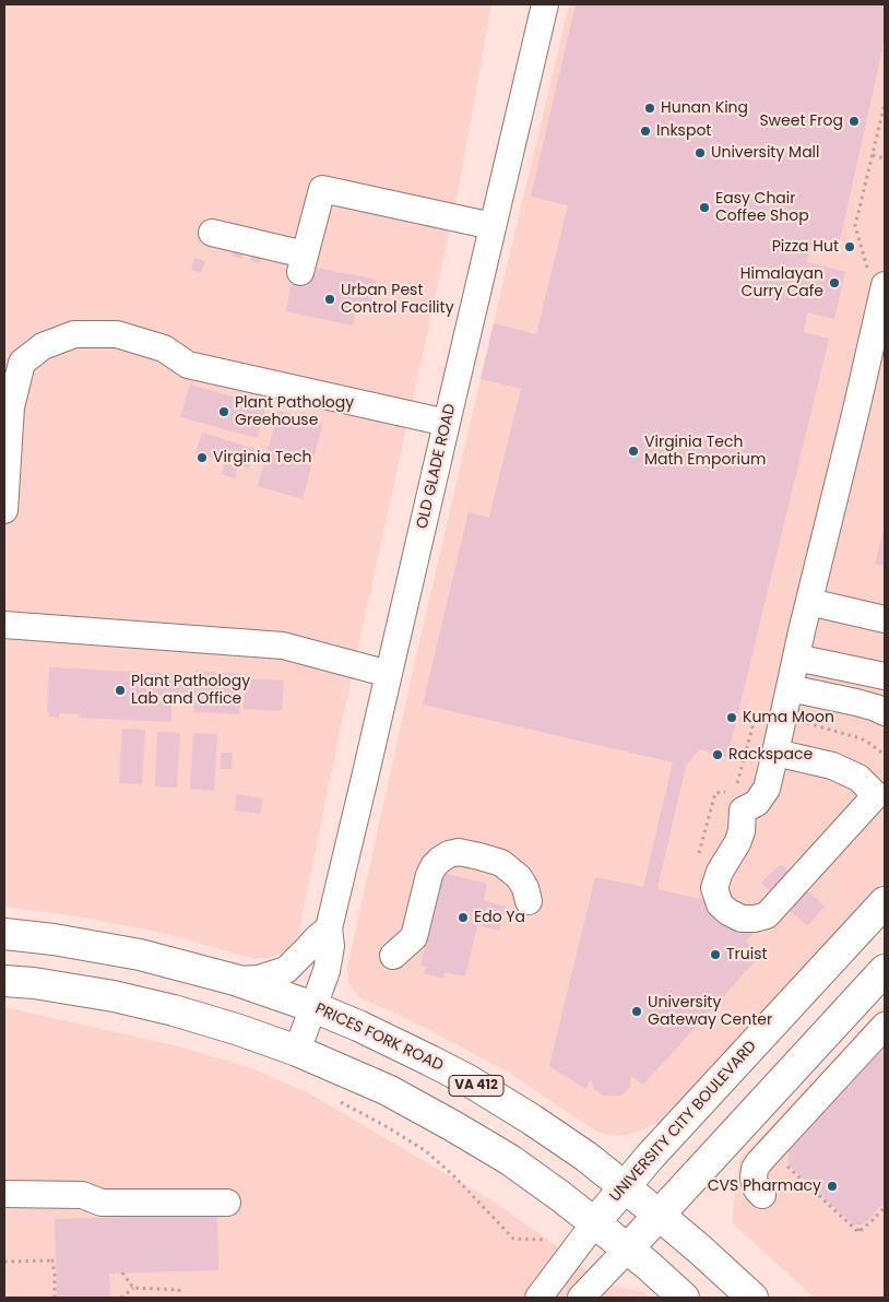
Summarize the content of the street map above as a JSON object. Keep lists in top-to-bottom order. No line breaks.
{"streets":{"main road":["PRICES FORK ROAD","VA 412","UNIVERSITY CITY BOULEVARD"],"street":["OLD GLADE ROAD"]},"crossings":[["OLD GLADE ROAD","PRICES FORK ROAD"],["PRICES FORK ROAD","UNIVERSITY CITY BOULEVARD"]],"places":["Hunan King","Sweet Frog","Inkspot","University Mall","Easy Chair Coffee Shop","Pizza Hut","Himalayan Curry Cafe","Urban Pest Control Facility","Plant Pathology Greehouse","Virginia Tech Math Emporium","Virginia Tech","Plant Pathology Lab and Office","Kuma Moon","Rackspace","Edo Ya","Truist","University Gateway Center","CVS Pharmacy"]}
